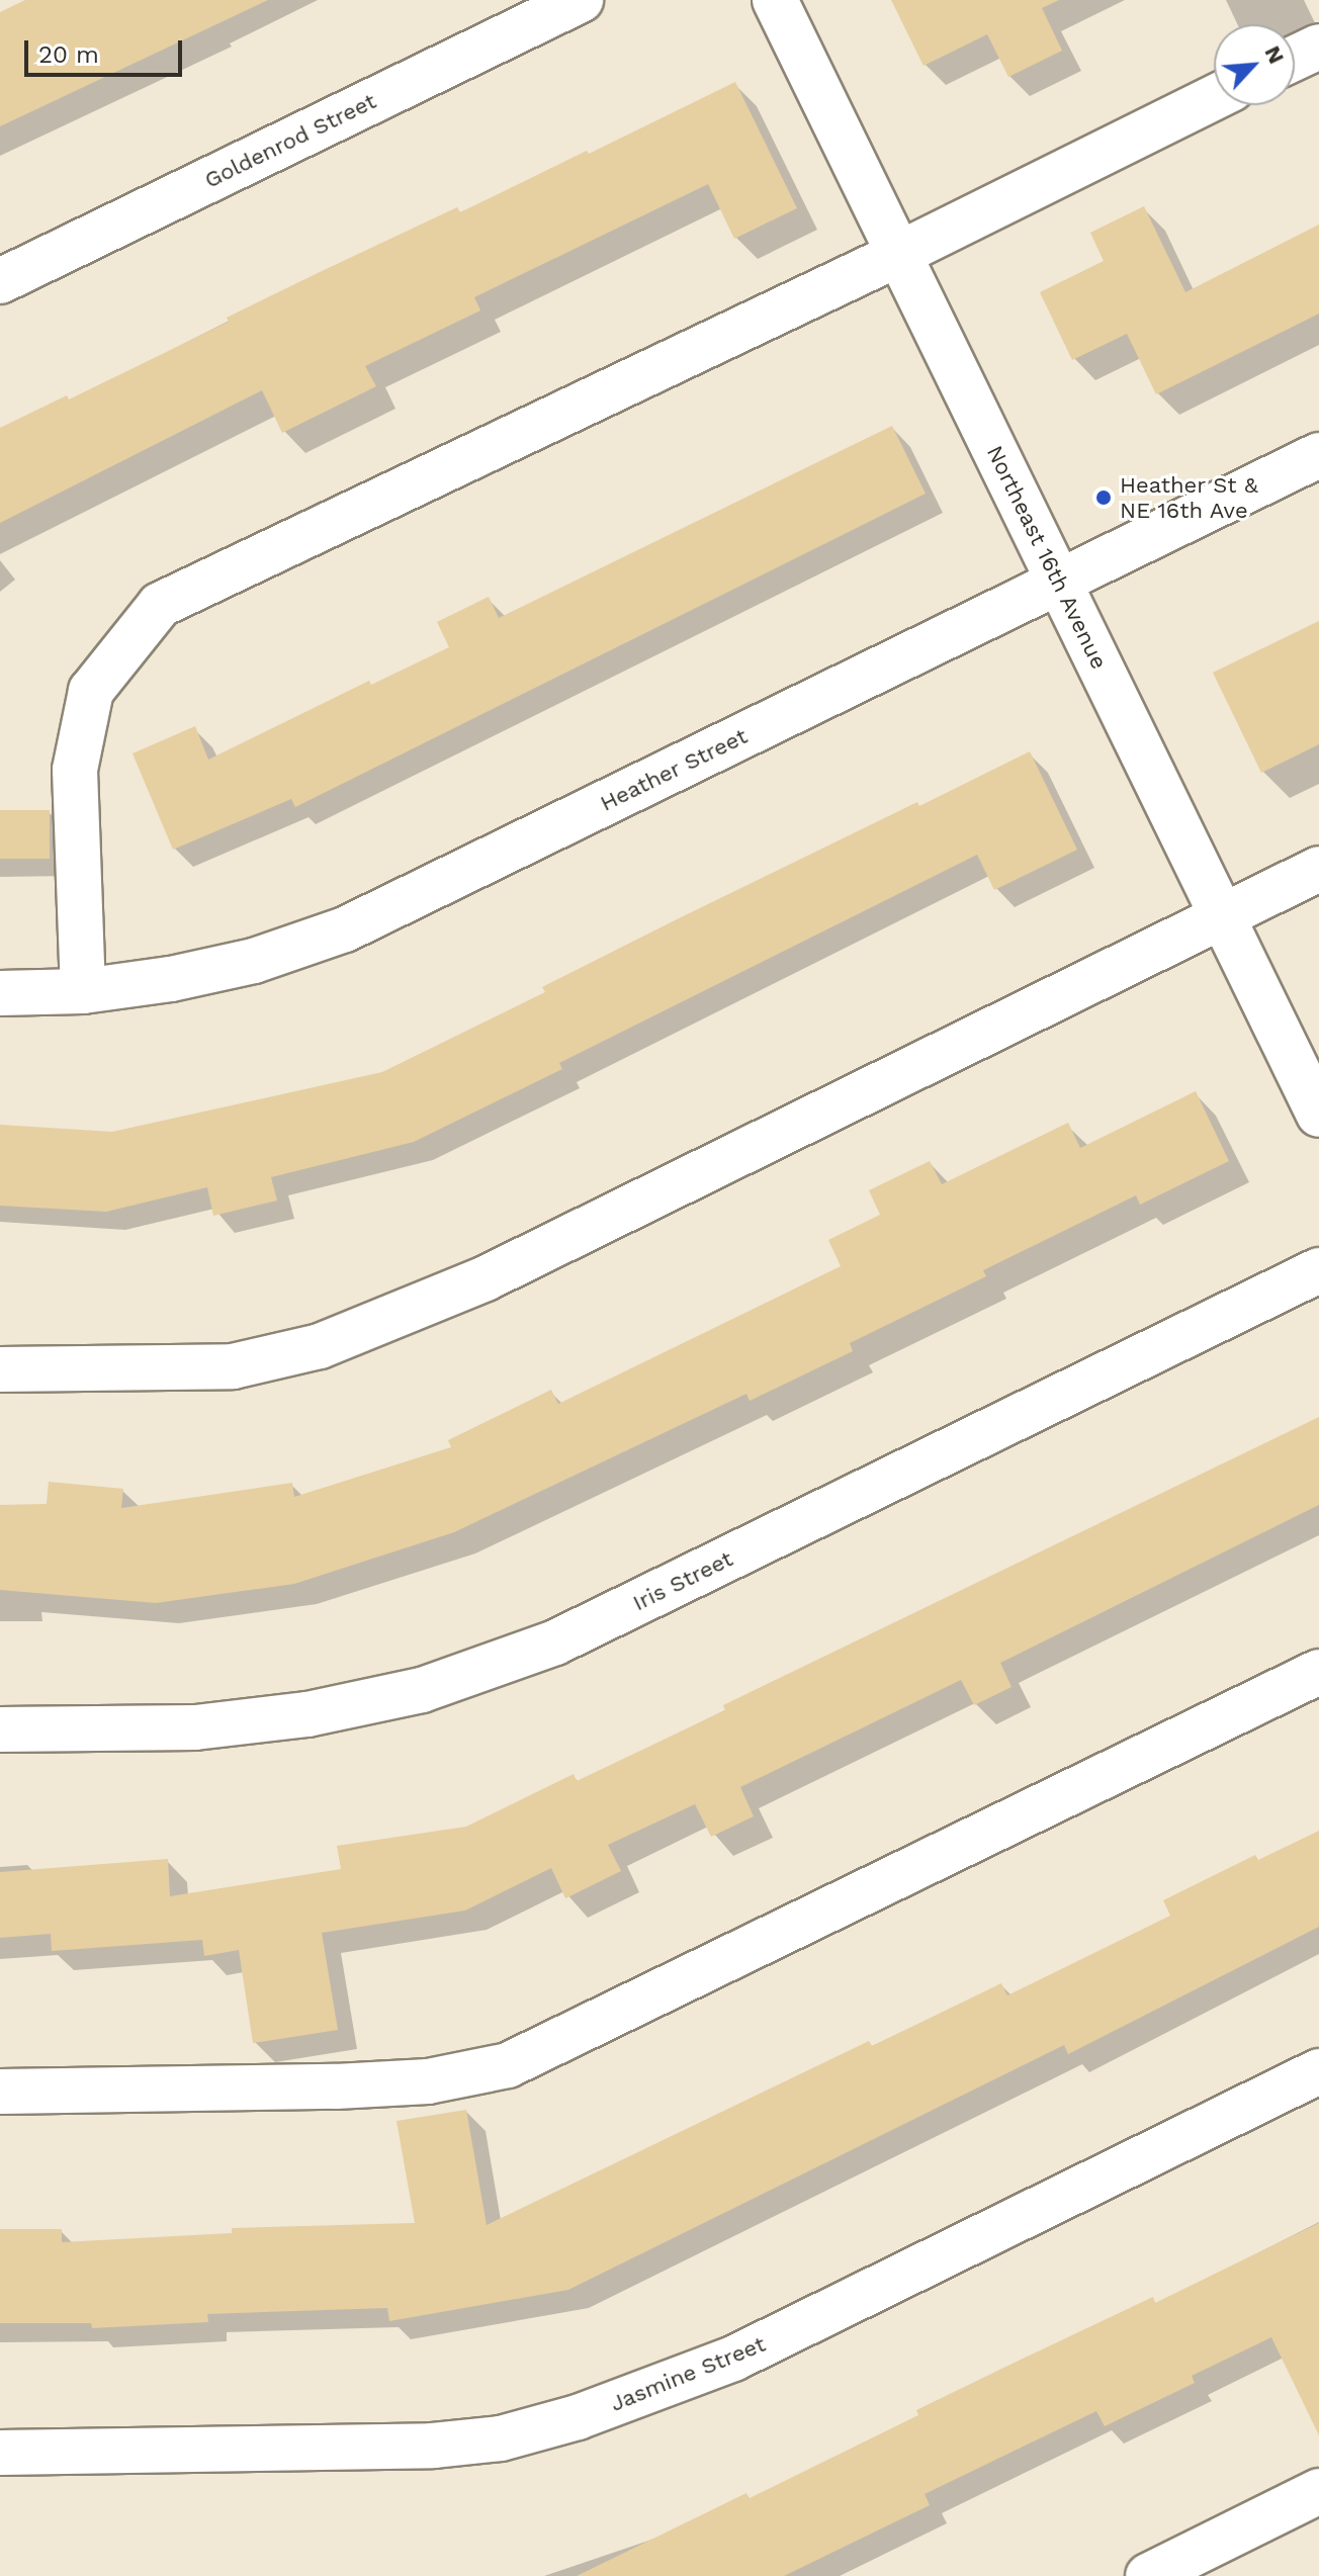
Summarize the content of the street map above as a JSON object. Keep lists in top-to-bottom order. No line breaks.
{"streets":{"street":["Goldenrod Street","Northeast 16th Avenue","Heather Street","Iris Street","Jasmine Street"]},"crossings":[["Northeast 16th Avenue","Heather Street"]],"places":["Heather St & NE 16th Ave"],"scale_bar":"20 m","north":"top right"}
